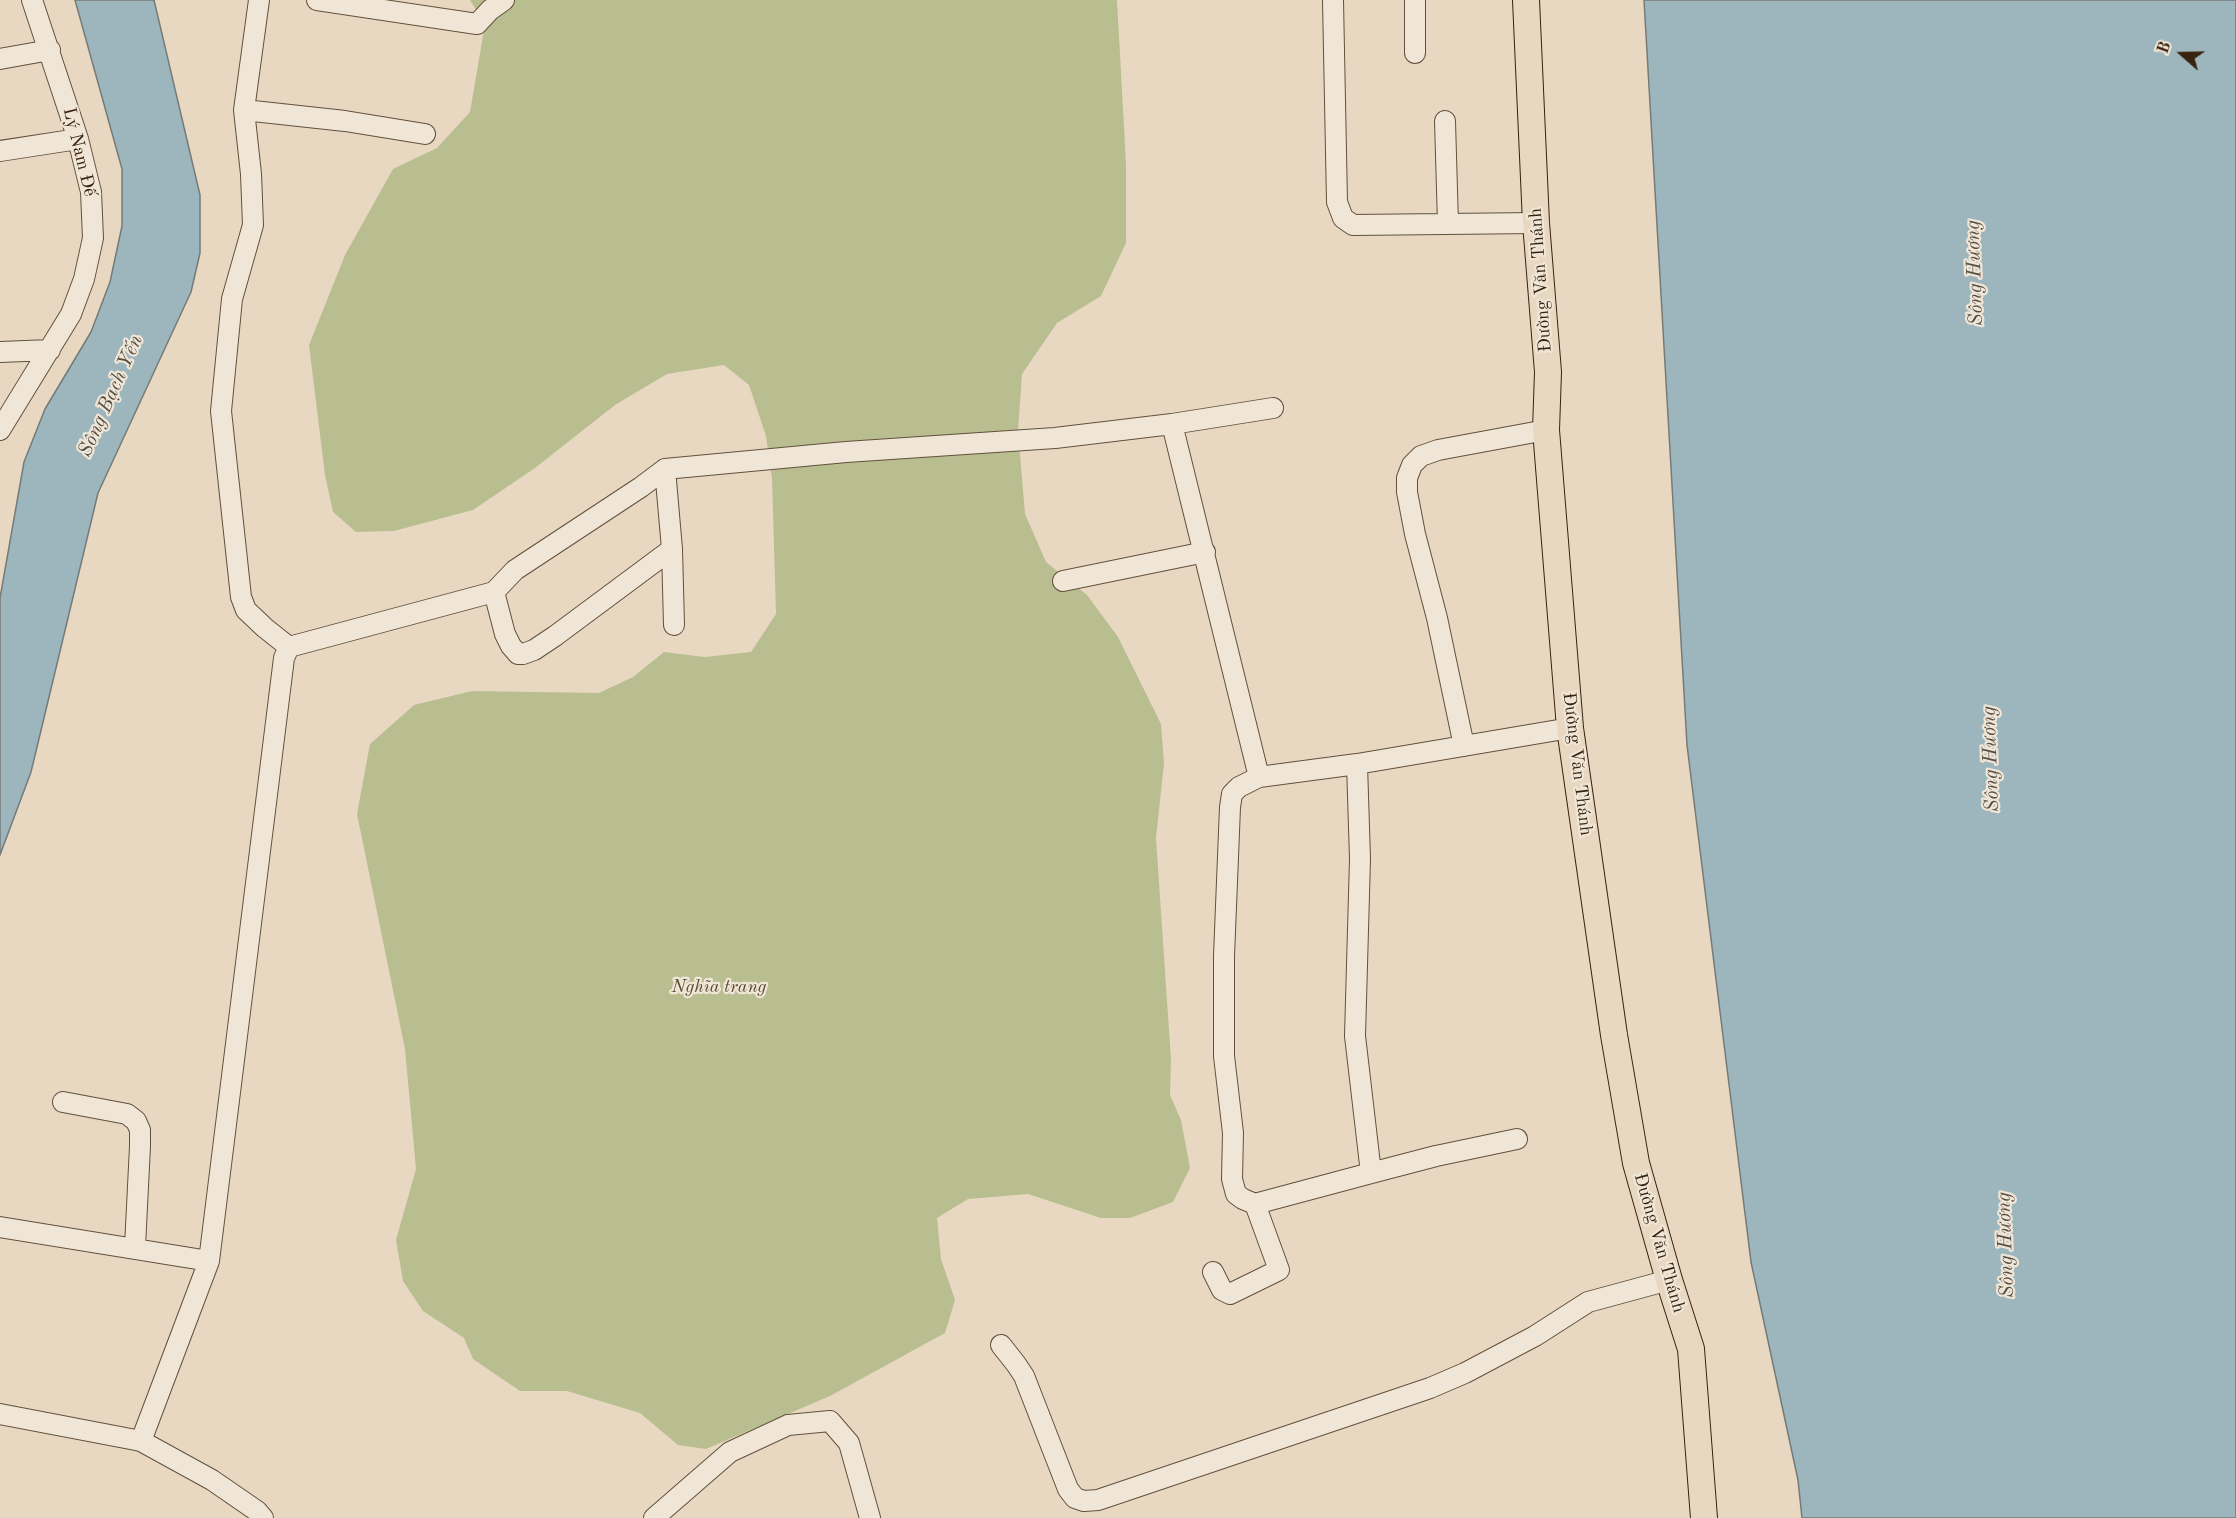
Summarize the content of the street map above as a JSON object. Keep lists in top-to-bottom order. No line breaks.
{"streets":{"main road":["Đường Văn Thánh"],"street":["Lý Nam Đế"]},"water":["Sông Hương","Sông Bạch Yến"],"parks":["Nghĩa trang"],"north":"left"}
